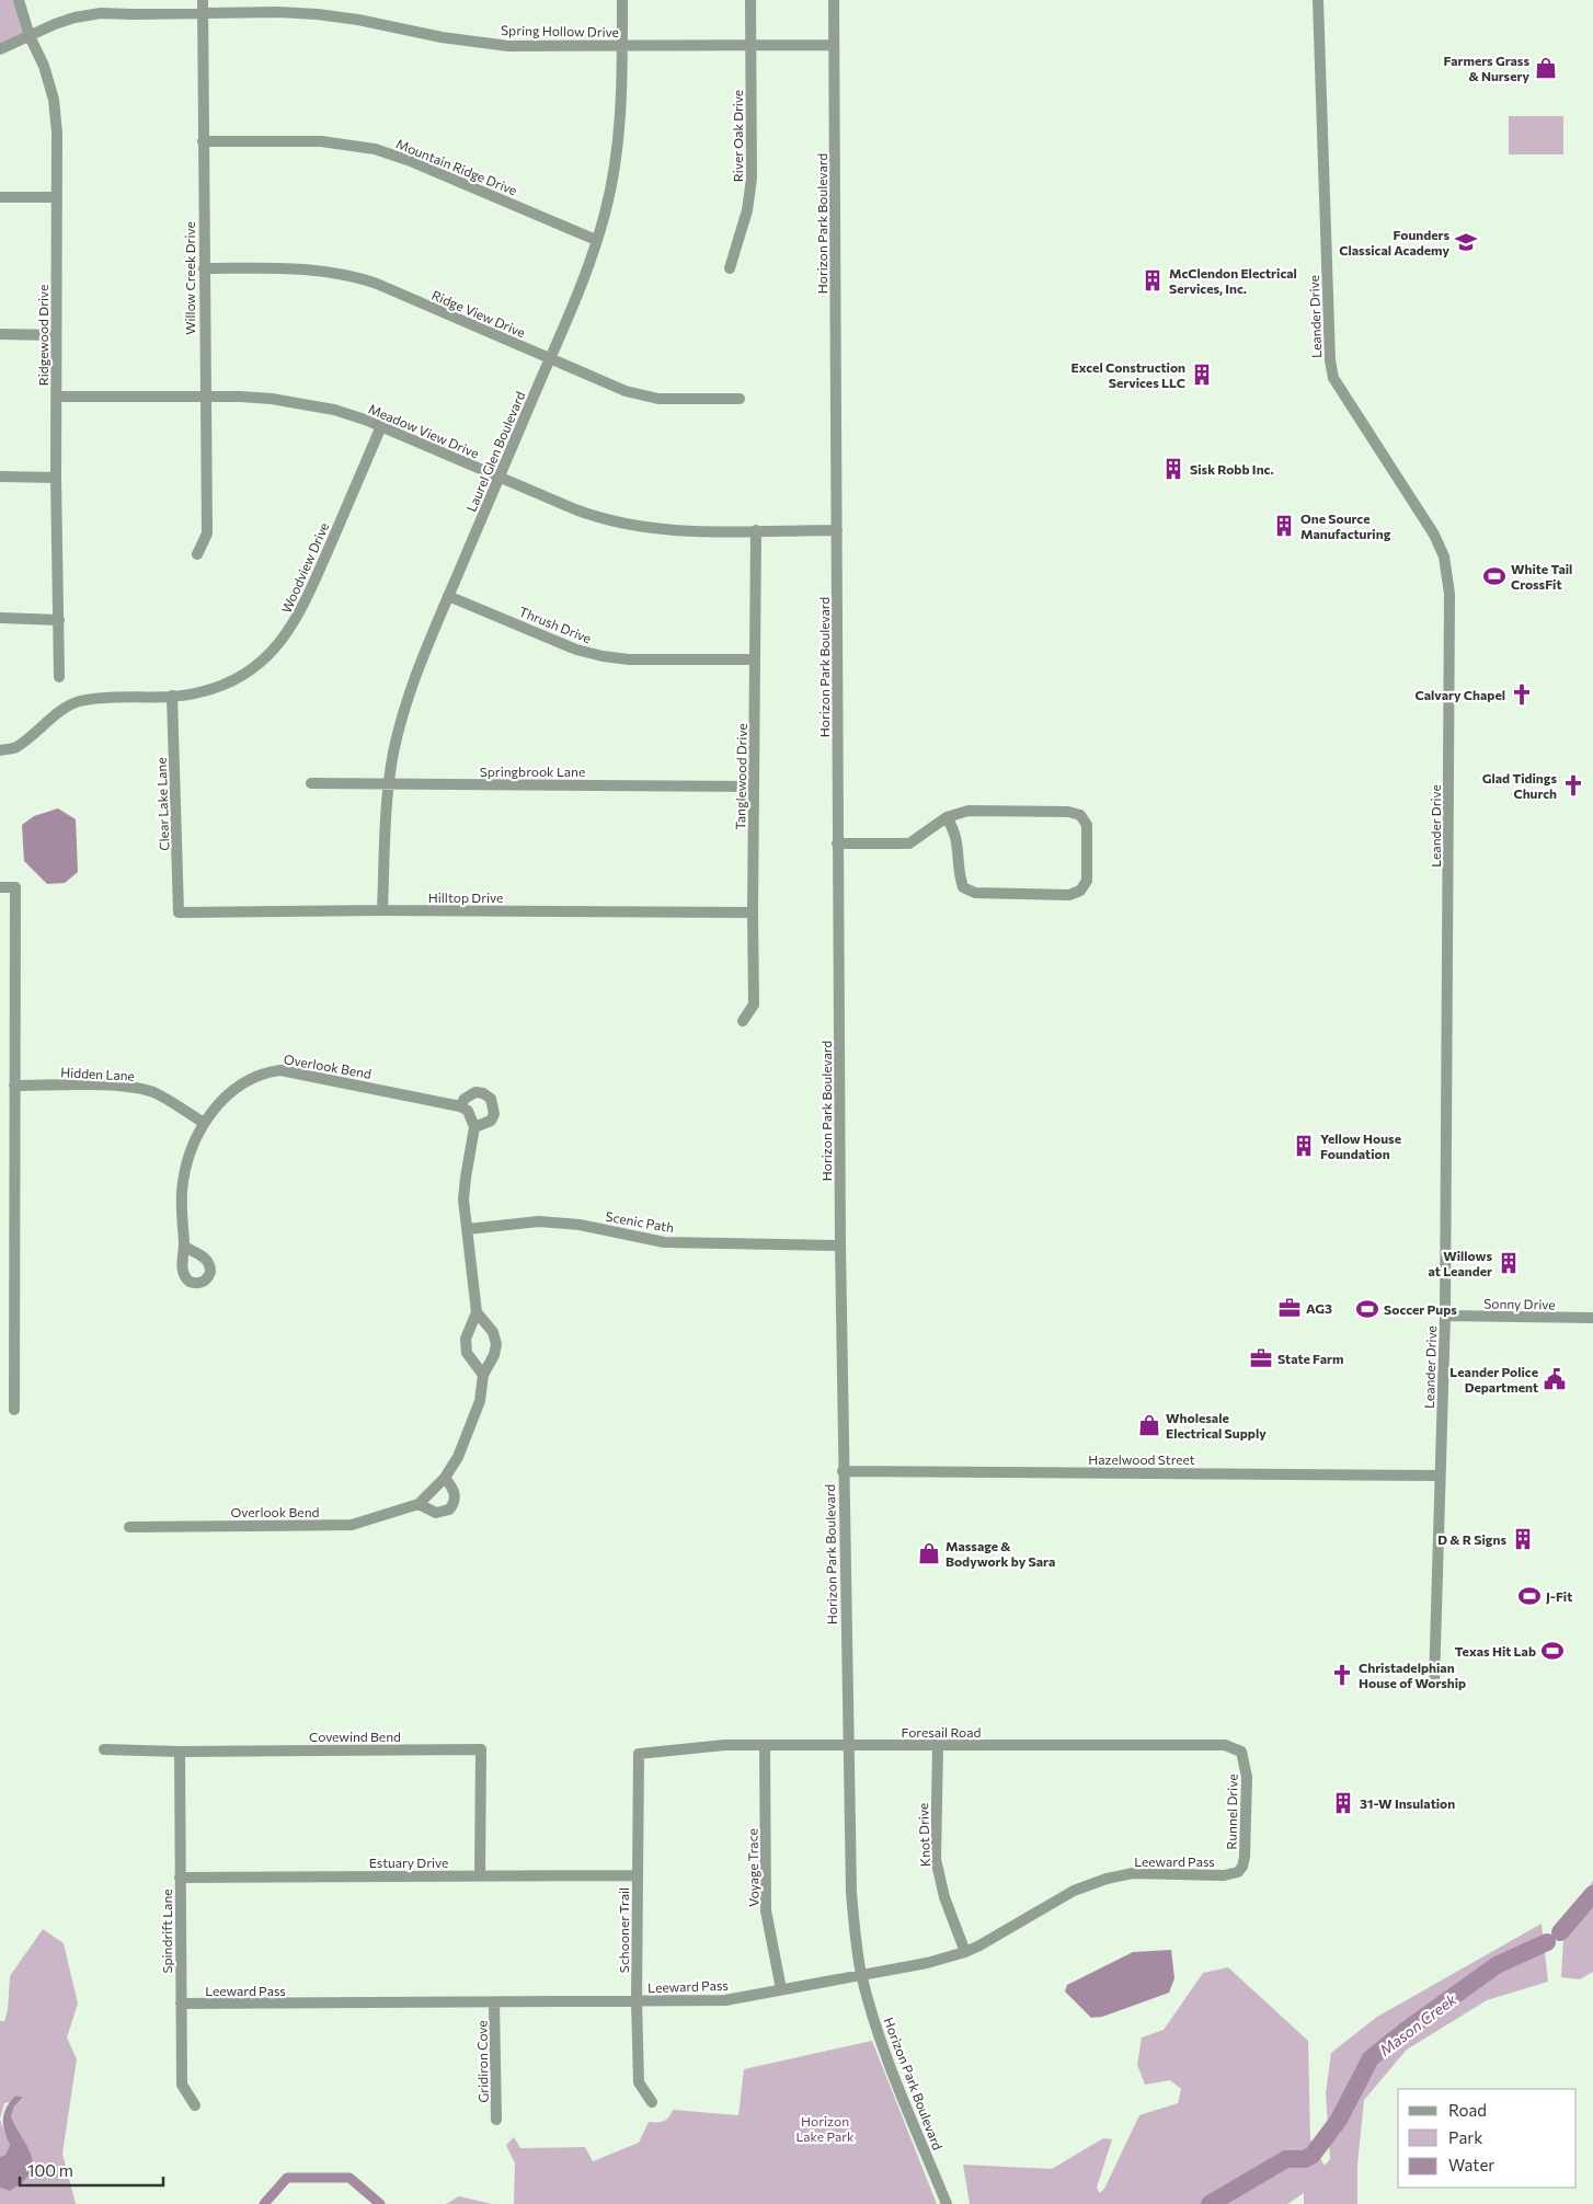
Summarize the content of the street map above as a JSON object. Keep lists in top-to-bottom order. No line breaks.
{"streets":{"street":["Spring Hollow Drive","River Oak Drive","Mountain Ridge Drive","Horizon Park Boulevard","Willow Creek Drive","Ridge View Drive","Leander Drive","Ridgewood Drive","Meadow View Drive","Laurel Glen Boulevard","Woodview Drive","Thrush Drive","Springbrook Lane","Tanglewood Drive","Clear Lake Lane","Hilltop Drive","Overlook Bend","Hidden Lane","Scenic Path","Sonny Drive","Hazelwood Street","Foresail Road","Covewind Bend","Runnel Drive","Knot Drive","Leeward Pass","Estuary Drive","Voyage Trace","Schooner Trail","Spindrift Lane","Gridiron Cove"]},"crossings":[["Spring Hollow Drive","River Oak Drive"],["Spring Hollow Drive","Horizon Park Boulevard"],["Spring Hollow Drive","Willow Creek Drive"],["Spring Hollow Drive","Ridgewood Drive"],["Spring Hollow Drive","Laurel Glen Boulevard"],["Mountain Ridge Drive","Willow Creek Drive"],["Mountain Ridge Drive","Laurel Glen Boulevard"],["Horizon Park Boulevard","Meadow View Drive"],["Horizon Park Boulevard","Scenic Path"],["Horizon Park Boulevard","Hazelwood Street"],["Horizon Park Boulevard","Foresail Road"],["Horizon Park Boulevard","Leeward Pass"],["Willow Creek Drive","Ridge View Drive"],["Willow Creek Drive","Meadow View Drive"],["Ridge View Drive","Laurel Glen Boulevard"],["Leander Drive","Sonny Drive"],["Leander Drive","Hazelwood Street"],["Ridgewood Drive","Meadow View Drive"],["Meadow View Drive","Laurel Glen Boulevard"],["Meadow View Drive","Woodview Drive"],["Meadow View Drive","Tanglewood Drive"],["Laurel Glen Boulevard","Thrush Drive"],["Laurel Glen Boulevard","Springbrook Lane"],["Laurel Glen Boulevard","Hilltop Drive"],["Woodview Drive","Clear Lake Lane"],["Thrush Drive","Tanglewood Drive"],["Springbrook Lane","Tanglewood Drive"],["Tanglewood Drive","Hilltop Drive"],["Clear Lake Lane","Hilltop Drive"],["Overlook Bend","Hidden Lane"],["Foresail Road","Runnel Drive"],["Foresail Road","Knot Drive"],["Foresail Road","Voyage Trace"],["Foresail Road","Schooner Trail"],["Covewind Bend","Estuary Drive"],["Covewind Bend","Spindrift Lane"],["Runnel Drive","Leeward Pass"],["Knot Drive","Leeward Pass"],["Leeward Pass","Voyage Trace"],["Leeward Pass","Schooner Trail"],["Leeward Pass","Spindrift Lane"],["Leeward Pass","Gridiron Cove"],["Estuary Drive","Schooner Trail"],["Estuary Drive","Spindrift Lane"]],"water":["Mason Creek"],"parks":["Horizon Lake Park"],"places":{"shop":["Farmers Grass & Nursery","Wholesale Electrical Supply","Massage & Bodywork by Sara"],"school or university":["Founders Classical Academy"],"building":["McClendon Electrical Services, Inc.","Excel Construction Services LLC","Sisk Robb Inc.","One Source Manufacturing","Yellow House Foundation","Willows at Leander","D & R Signs","31-W Insulation"],"sports":["White Tail CrossFit","Soccer Pups","J-Fit","Texas Hit Lab"],"church":["Calvary Chapel","Glad Tidings Church","Christadelphian House of Worship"],"office":["AG3","State Farm"],"public building":["Leander Police Department"]},"legend":["Road","Park","Water"],"scale_bar":"100 m"}
